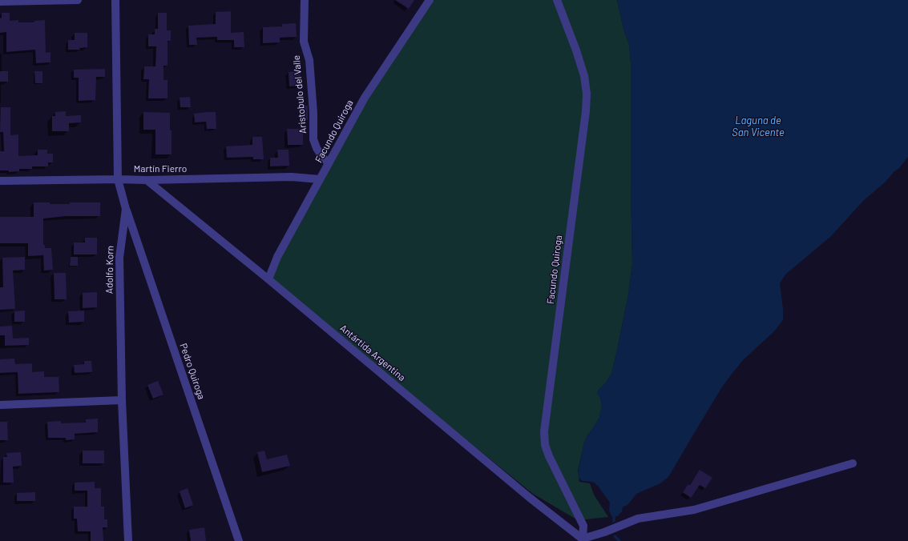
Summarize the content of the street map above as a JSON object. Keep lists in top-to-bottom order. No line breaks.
{"streets":{"street":["Aristobulo del Valle","Facundo Quiroga","Martín Fierro","Adolfo Korn","Antártida Argentina","Pedro Quiroga"]},"crossings":[["Aristobulo del Valle","Facundo Quiroga"],["Facundo Quiroga","Martín Fierro"],["Facundo Quiroga","Antártida Argentina"],["Martín Fierro","Adolfo Korn"],["Martín Fierro","Antártida Argentina"],["Adolfo Korn","Pedro Quiroga"]],"water":["Laguna de San Vicente"]}
